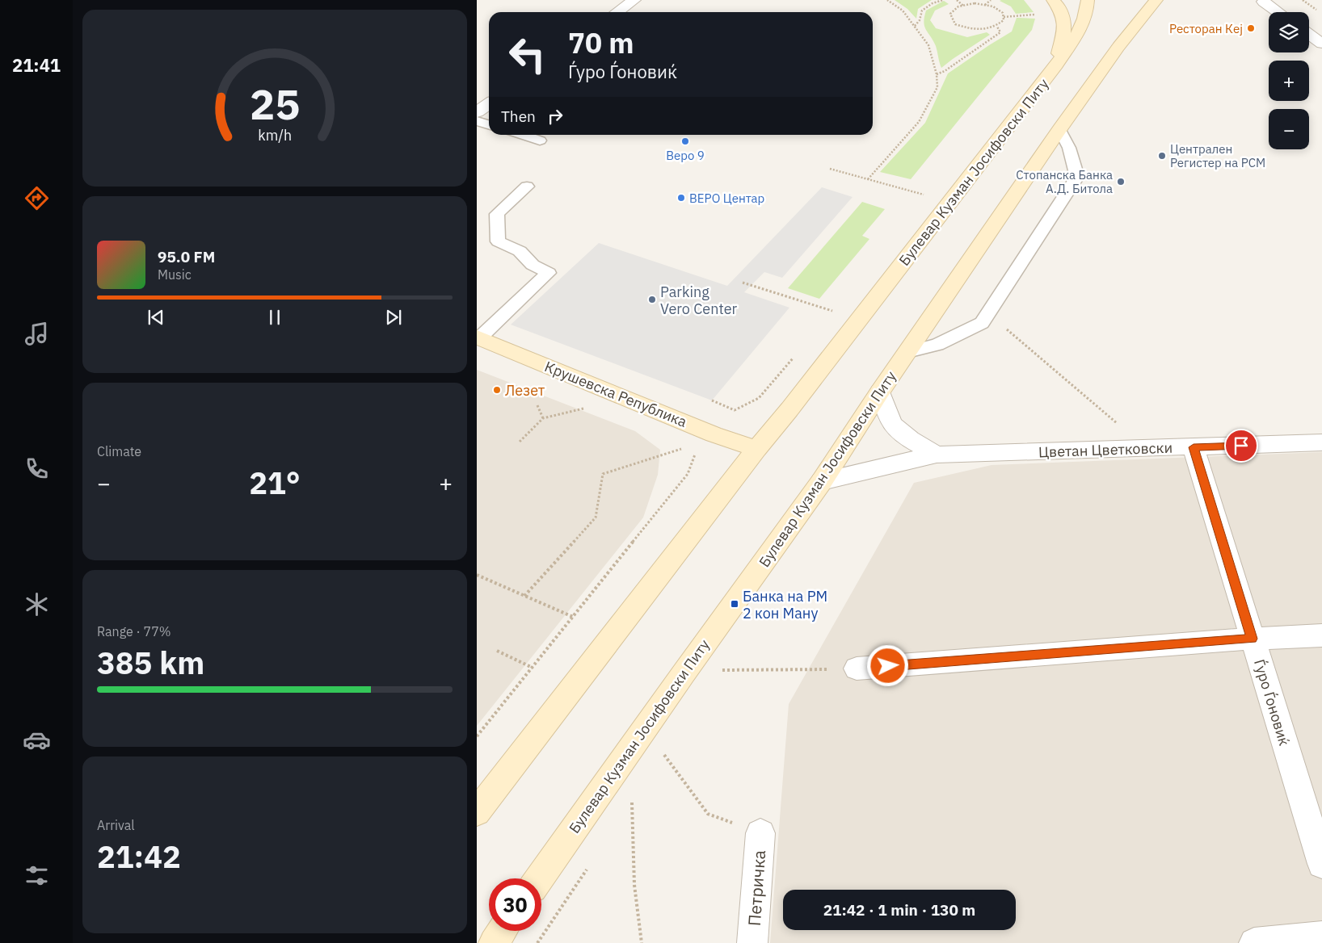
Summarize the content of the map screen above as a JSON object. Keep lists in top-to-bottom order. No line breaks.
{"streets":{"street":["Булевар Кузман Јосифовски Питу","Крушевска Република","Цветан Цветковски","Ѓуро Ѓоновиќ","Петричка"]},"crossings":[["Булевар Кузман Јосифовски Питу","Крушевска Република"],["Булевар Кузман Јосифовски Питу","Цветан Цветковски"],["Цветан Цветковски","Ѓуро Ѓоновиќ"]],"places":{"other":["Ресторан Кej","Веро 9","Централен Регистер на РСМ","Стопанска Банка А.Д. Битола","ВЕРО Центар","Parking Vero Center","Лезет"],"transit":["Банка на РМ 2 кон Ману"]},"page":{"tabs":"21:41","map_buttons":["+","−"],"turn":["70 m","Ѓуро Ѓоновиќ"],"then":"Then","song":["95.0 FM","Music"],"tile":["Climate",["Range · 77%","385 km"],["Arrival","21:42"]],"heat":["−","21°","+"],"limit":"30","trip":"21:42 · 1 min · 130 m","gauge":["25","km/h"]}}
